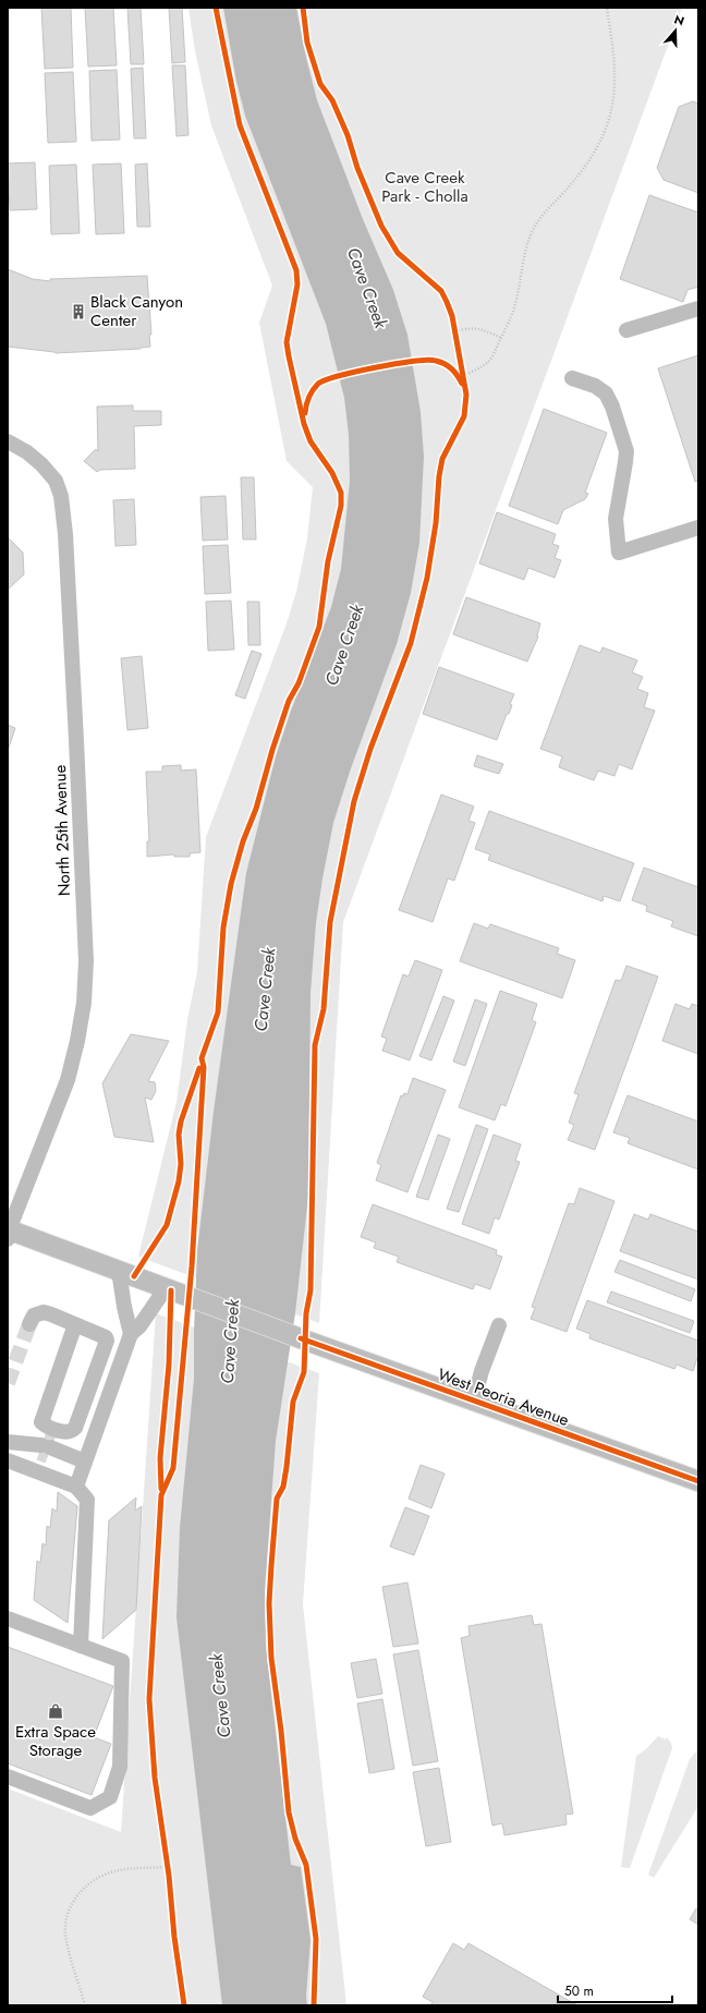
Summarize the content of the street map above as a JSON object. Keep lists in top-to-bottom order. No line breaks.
{"streets":{"main road":["West Peoria Avenue"],"street":["North 25th Avenue"]},"crossings":[["North 25th Avenue","West Peoria Avenue"]],"water":["Cave Creek"],"parks":["Cave Creek Park - Cholla"],"places":{"building":["Black Canyon Center"],"shop":["Extra Space Storage"]},"scale_bar":"50 m","north":"top"}
